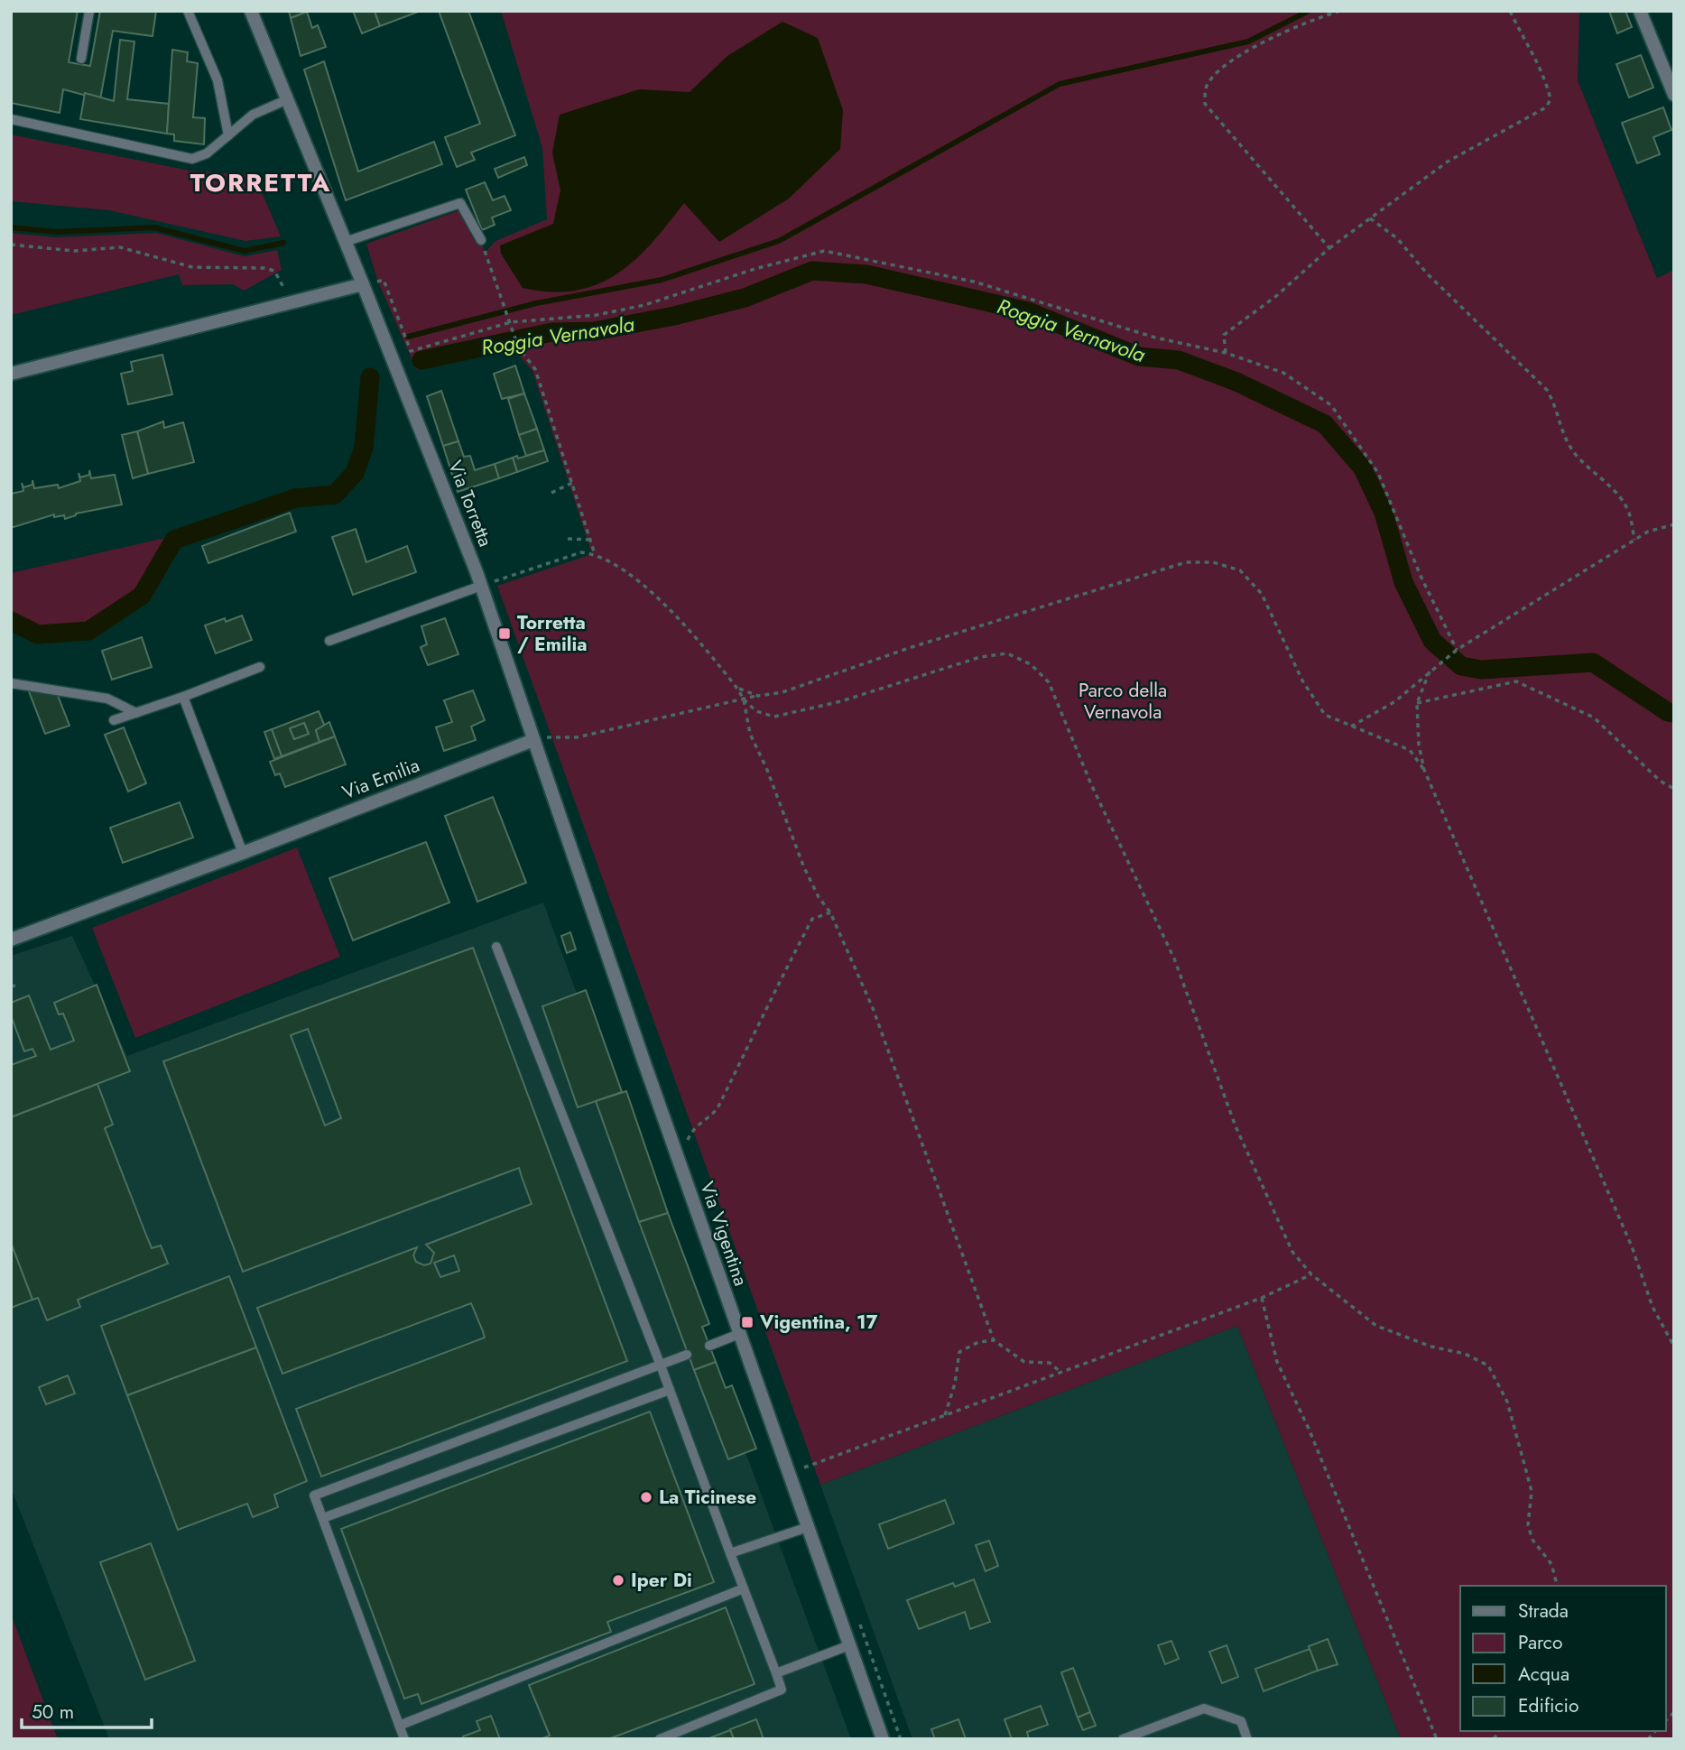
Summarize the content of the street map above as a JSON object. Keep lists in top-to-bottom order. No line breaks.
{"streets":{"street":["Via Torretta","Via Emilia","Via Vigentina"]},"crossings":[["Via Torretta","Via Emilia"],["Via Torretta","Via Vigentina"],["Via Emilia","Via Vigentina"]],"districts":["TORRETTA"],"water":["Roggia Vernavola"],"parks":["Parco della Vernavola"],"places":{"transit":["Torretta / Emilia","Vigentina, 17"],"other":["La Ticinese","Iper Di"]},"legend":["Strada","Parco","Acqua","Edificio"],"scale_bar":"50 m"}
